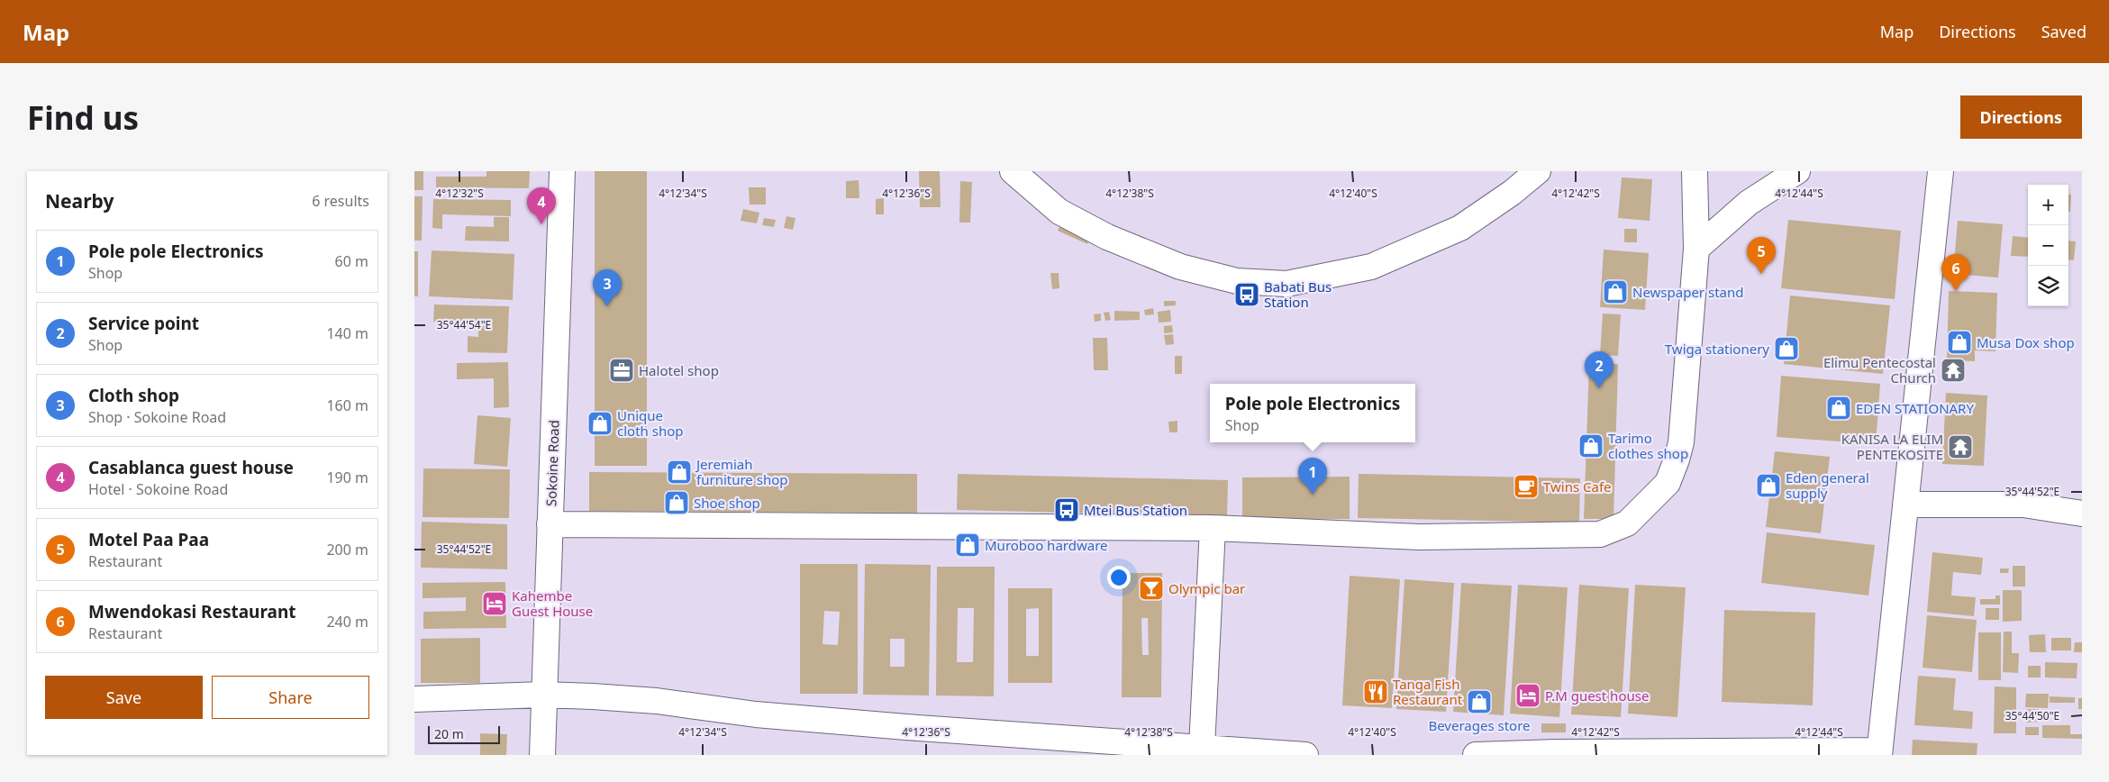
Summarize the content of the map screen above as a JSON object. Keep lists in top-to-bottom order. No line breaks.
{"streets":{"street":["Sokoine Road"]},"places":{"shop":["Newspaper stand","Musa Dox shop","Twiga stationery","EDEN STATIONARY","Unique cloth shop","Tarimo clothes shop","Jeremiah furniture shop","Eden general supply","Shoe shop","Muroboo hardware","Beverages store"],"bus stop":["Babati Bus Station","Mtei Bus Station"],"office":["Halotel shop"],"temple":["Elimu Pentecostal Church","KANISA LA ELIM PENTEKOSITE"],"cafe":["Twins Cafe"],"bar":["Olympic bar"],"hotel":["Kahembe Guest House","P.M guest house"],"restaurant":["Tanga Fish Restaurant"]},"scale_bar":"20 m","page":{"header":"Map","nav":["Map","Directions","Saved"],"buttons":["Directions",["Save","Share"]],"title":"Find us","heading":["Nearby","6 results"],"map_buttons":["+","−"],"pins":["4","5","6","3","2","1"],"list":[{"mark":"1","name":"Pole pole Electronics","note":"Shop","value":"60 m"},{"mark":"2","name":"Service point","note":"Shop","value":"140 m"},{"mark":"3","name":"Cloth shop","note":"Shop · Sokoine Road","value":"160 m"},{"mark":"4","name":"Casablanca guest house","note":"Hotel · Sokoine Road","value":"190 m"},{"mark":"5","name":"Motel Paa Paa","note":"Restaurant","value":"200 m"},{"mark":"6","name":"Mwendokasi Restaurant","note":"Restaurant","value":"240 m"}],"popup":["Pole pole Electronics","Shop"],"scale":"20 m"},"coordinates":["4°12'32\"S","4°12'34\"S","4°12'36\"S","4°12'38\"S","4°12'40\"S","4°12'42\"S","4°12'44\"S","35°44'54\"E","35°44'52\"E","35°44'50\"E"]}
